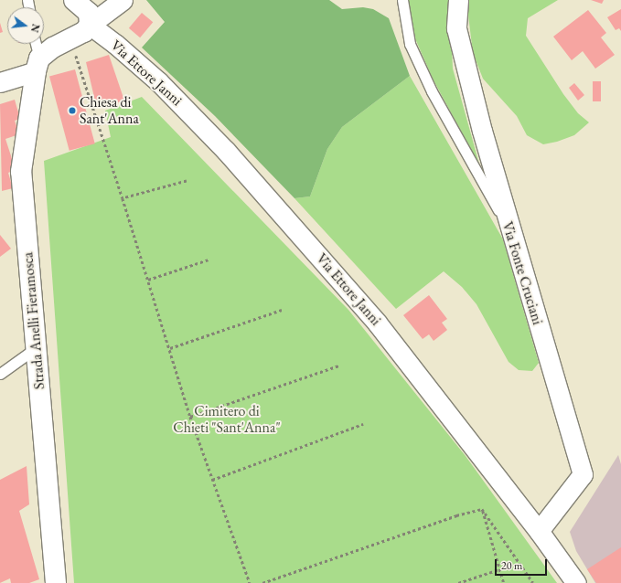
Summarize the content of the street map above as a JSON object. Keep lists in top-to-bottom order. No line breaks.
{"streets":{"street":["Via Ettore Janni","Via Fonte Cruciani","Strada Anelli Fieramosca"]},"crossings":[["Via Ettore Janni","Via Fonte Cruciani"]],"parks":["Cimitero di Chieti \"Sant'Anna\""],"places":["Chiesa di Sant'Anna"],"scale_bar":"20 m","north":"right"}
